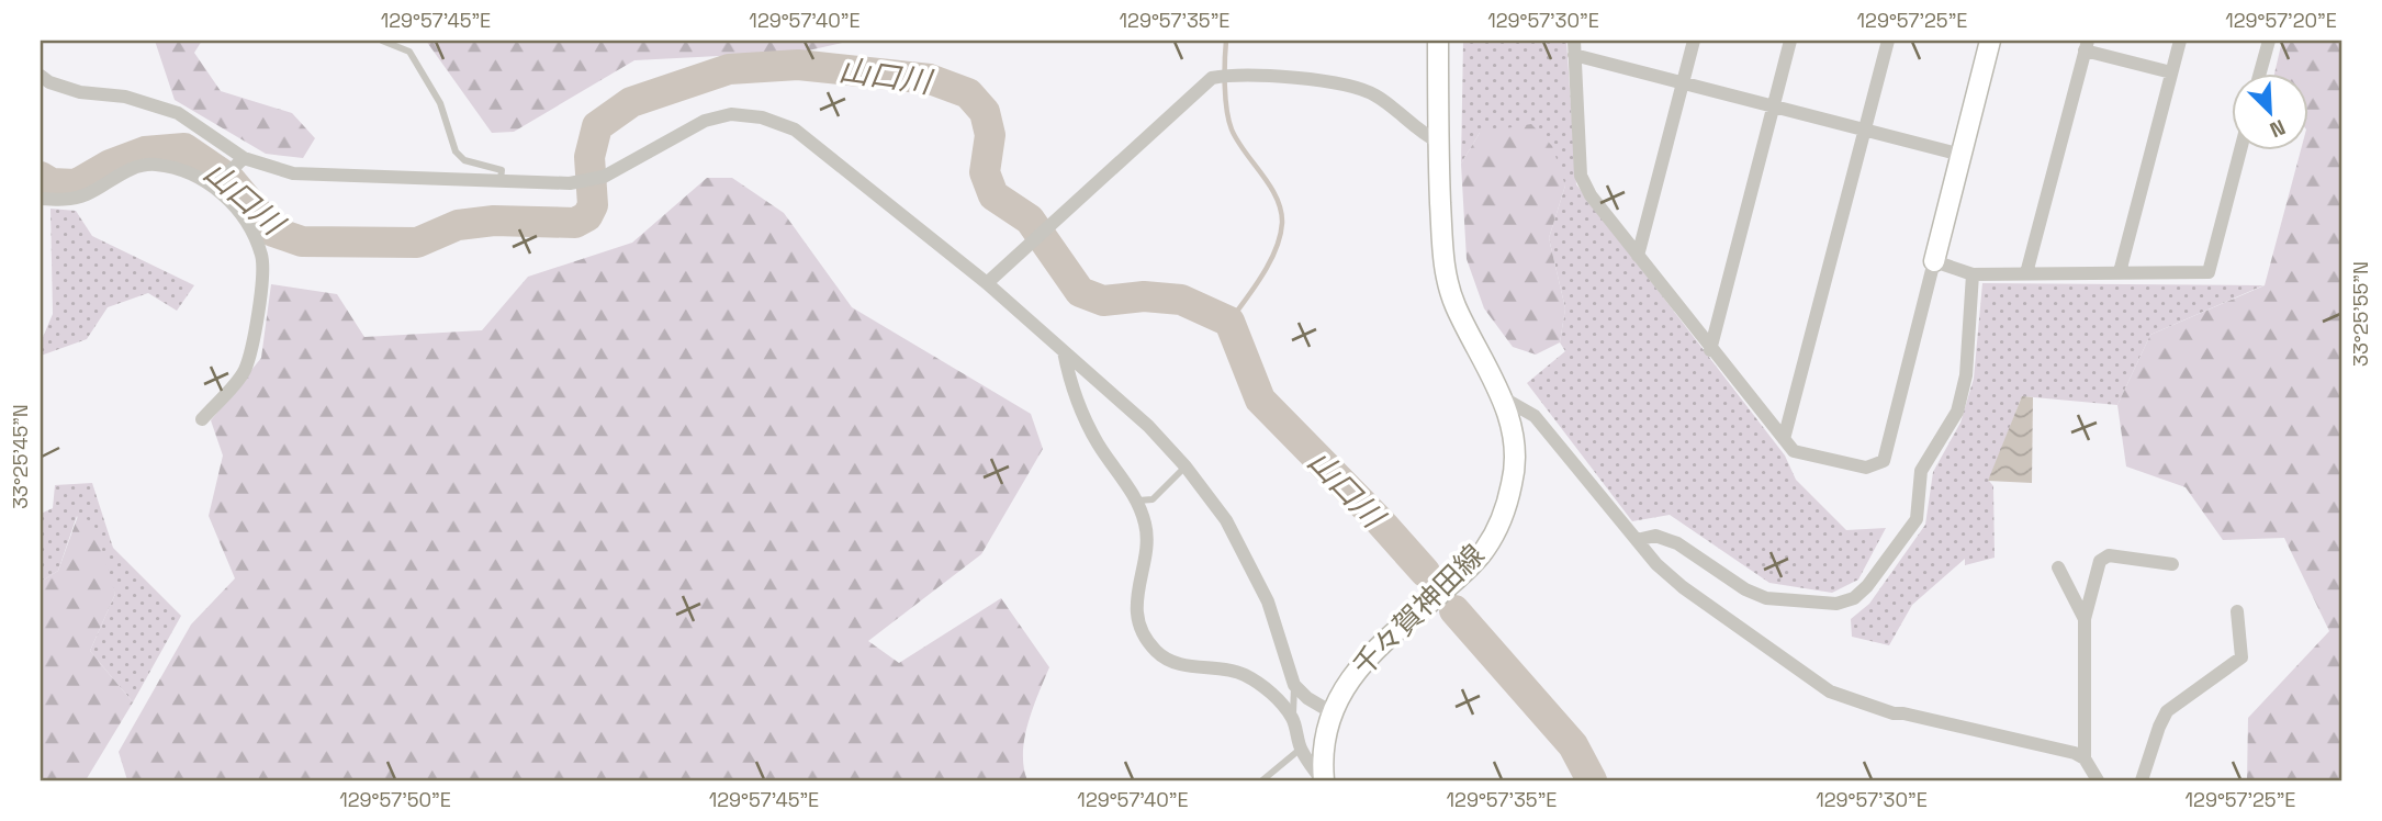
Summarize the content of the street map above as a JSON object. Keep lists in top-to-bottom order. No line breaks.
{"streets":{"main road":["千々賀神田線"]},"water":["山口川"],"north":"bottom right","coordinates":["129°57'45\"E","129°57'40\"E","129°57'35\"E","129°57'30\"E","129°57'25\"E","129°57'20\"E","33°25'55\"N","33°25'45\"N","129°57'50\"E"]}
